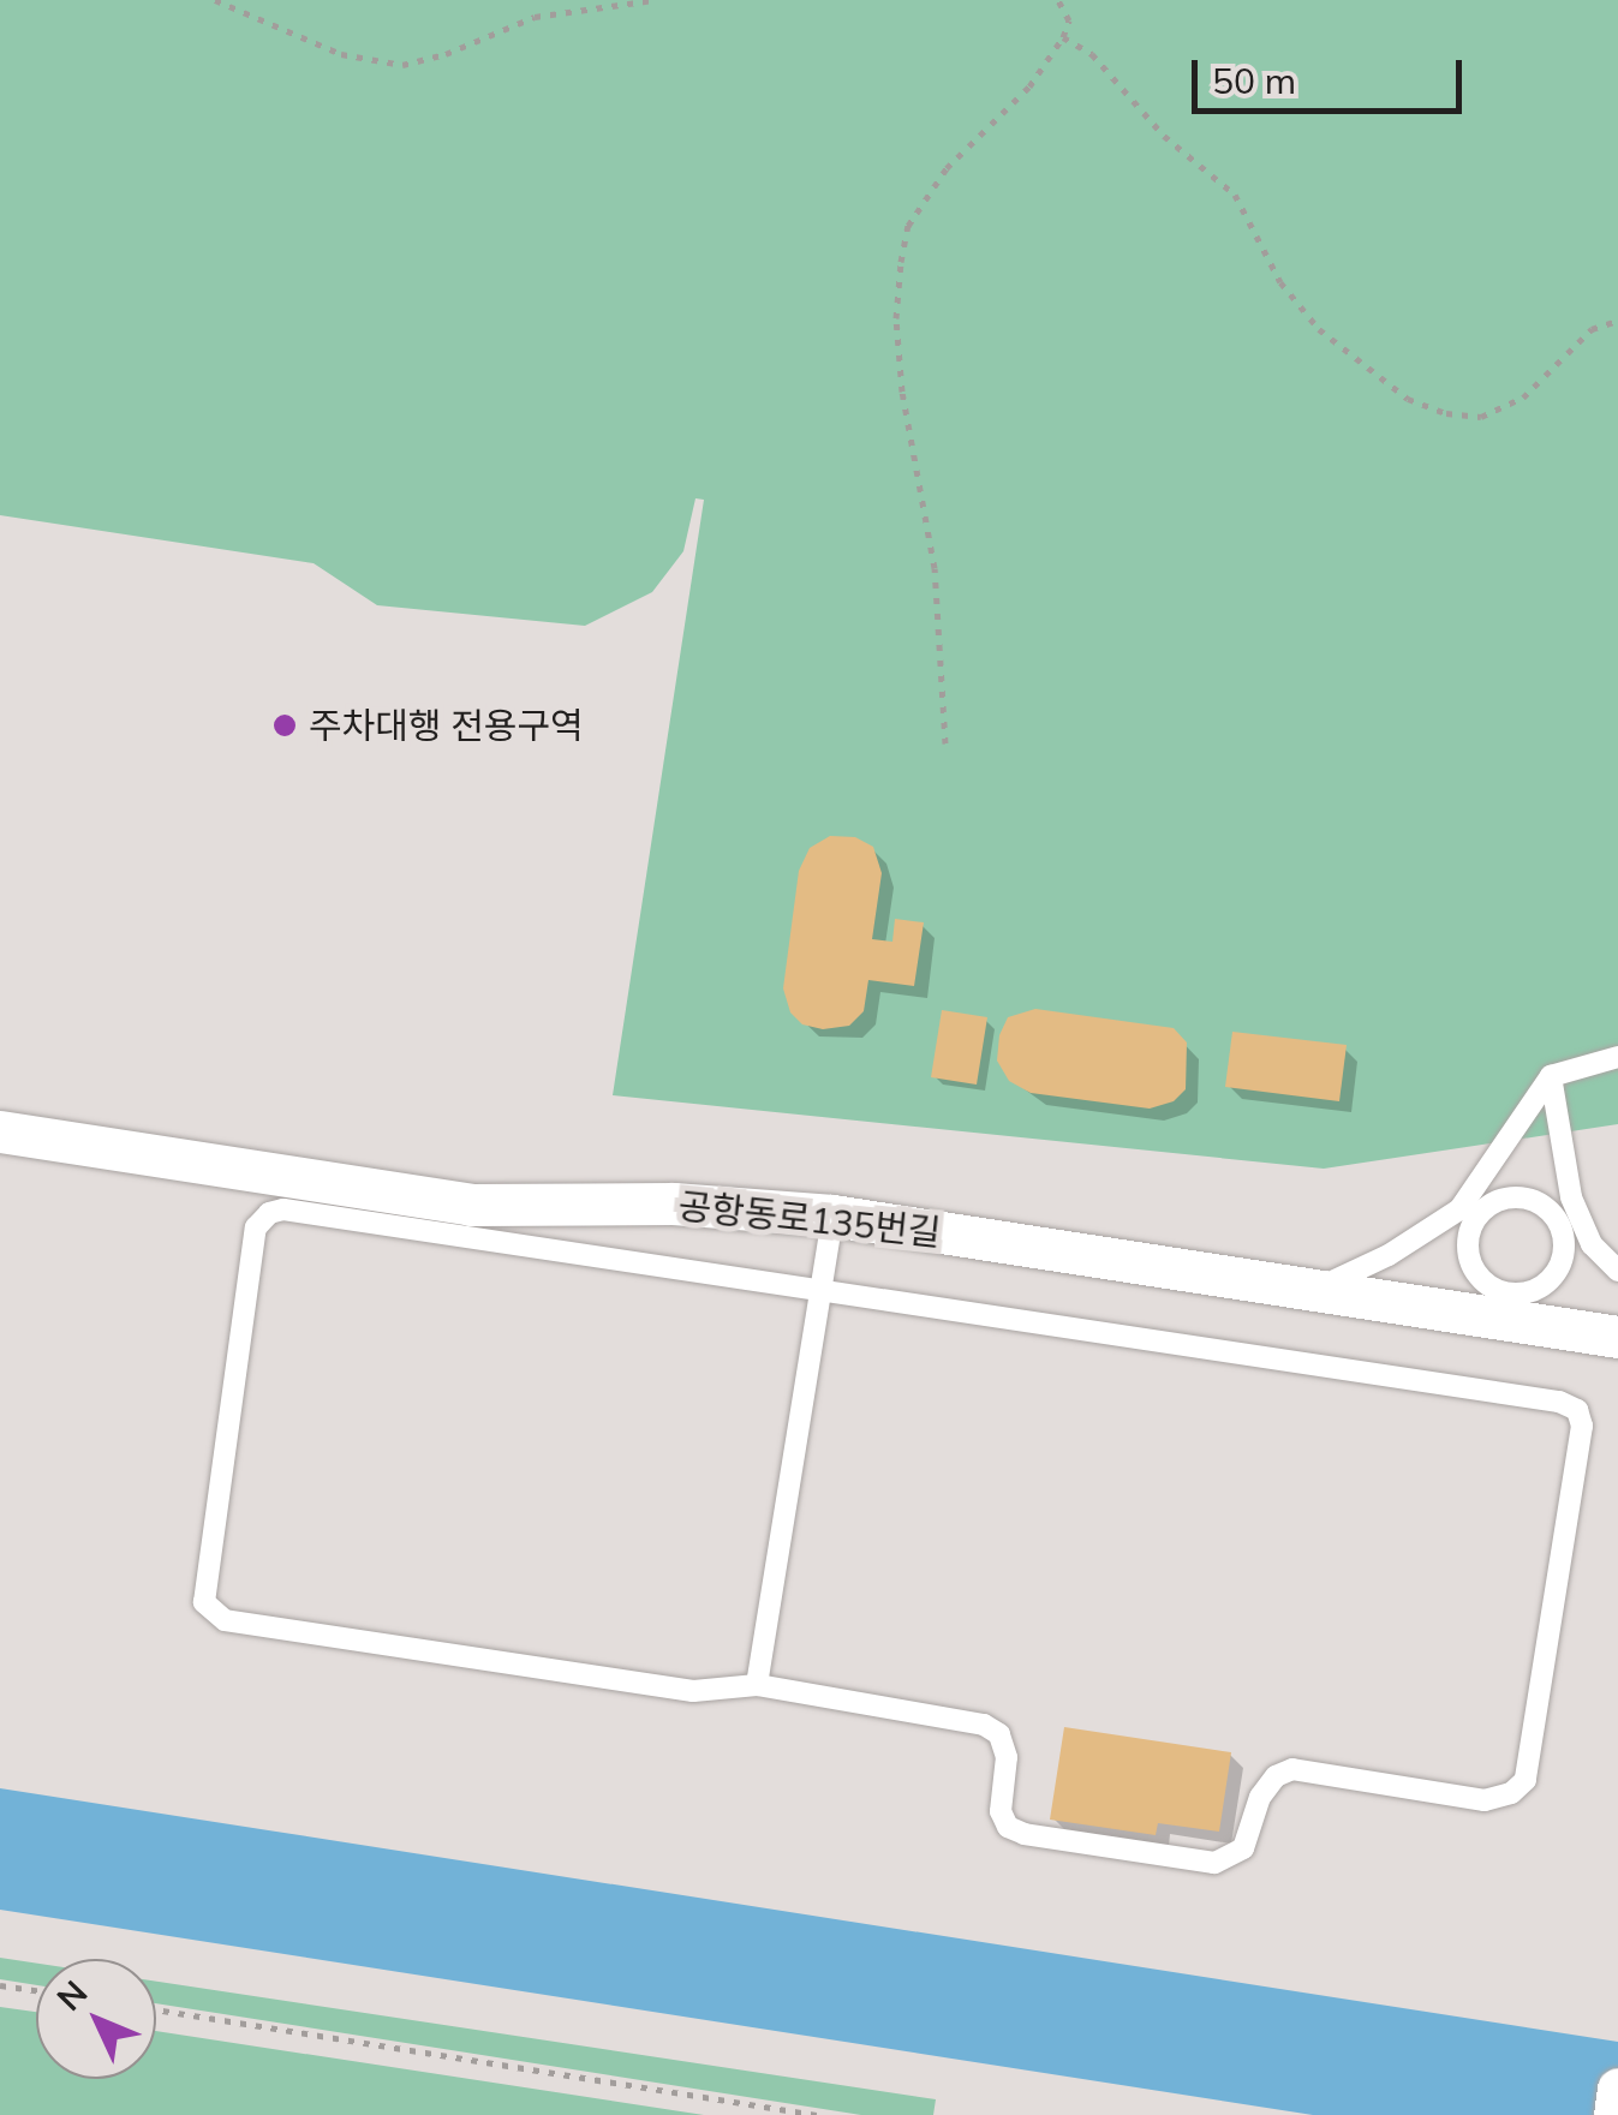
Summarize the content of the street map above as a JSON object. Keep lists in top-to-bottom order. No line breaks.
{"streets":{"street":["공항동로135번길"]},"places":["주차대행 전용구역"],"scale_bar":"50 m","north":"top left"}
